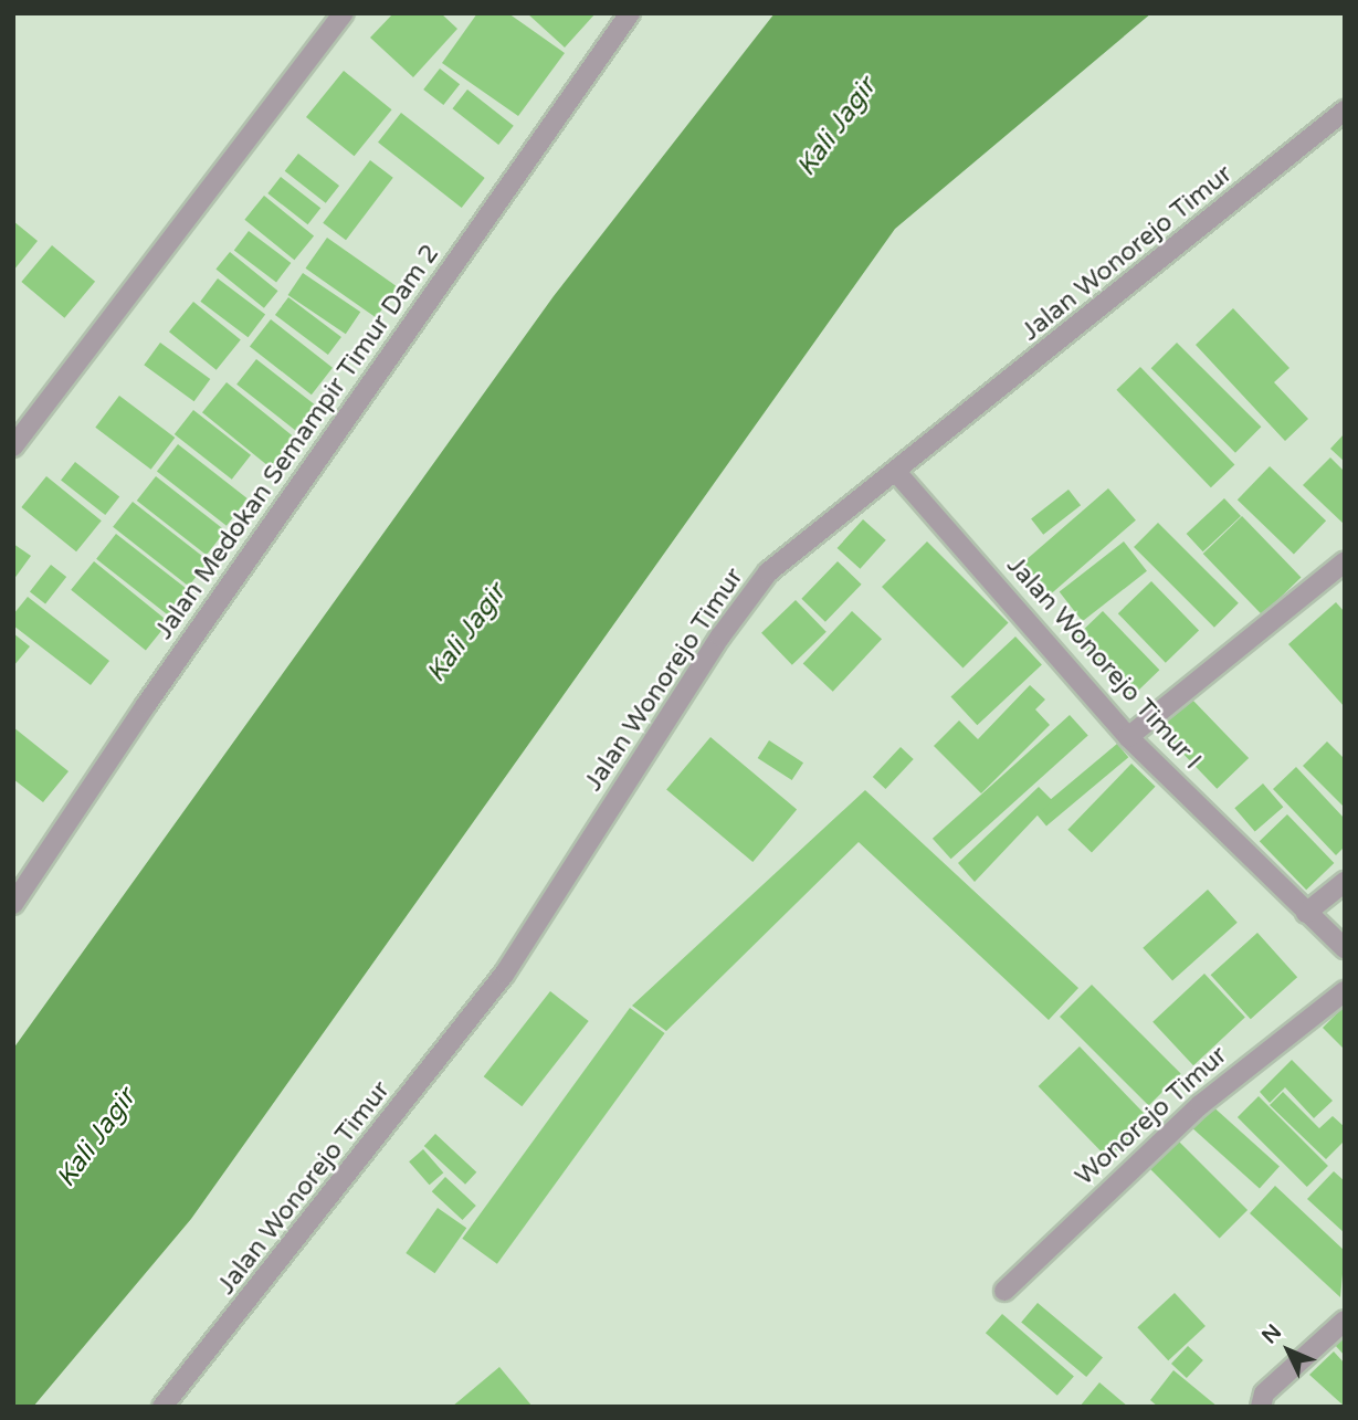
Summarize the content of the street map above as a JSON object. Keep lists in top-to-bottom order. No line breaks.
{"streets":{"street":["Jalan Wonorejo Timur","Jalan Medokan Semampir Timur Dam 2","Jalan Wonorejo Timur I","Wonorejo Timur"]},"crossings":[["Jalan Wonorejo Timur","Jalan Wonorejo Timur I"]],"water":["Kali Jagir"],"north":"top left"}
